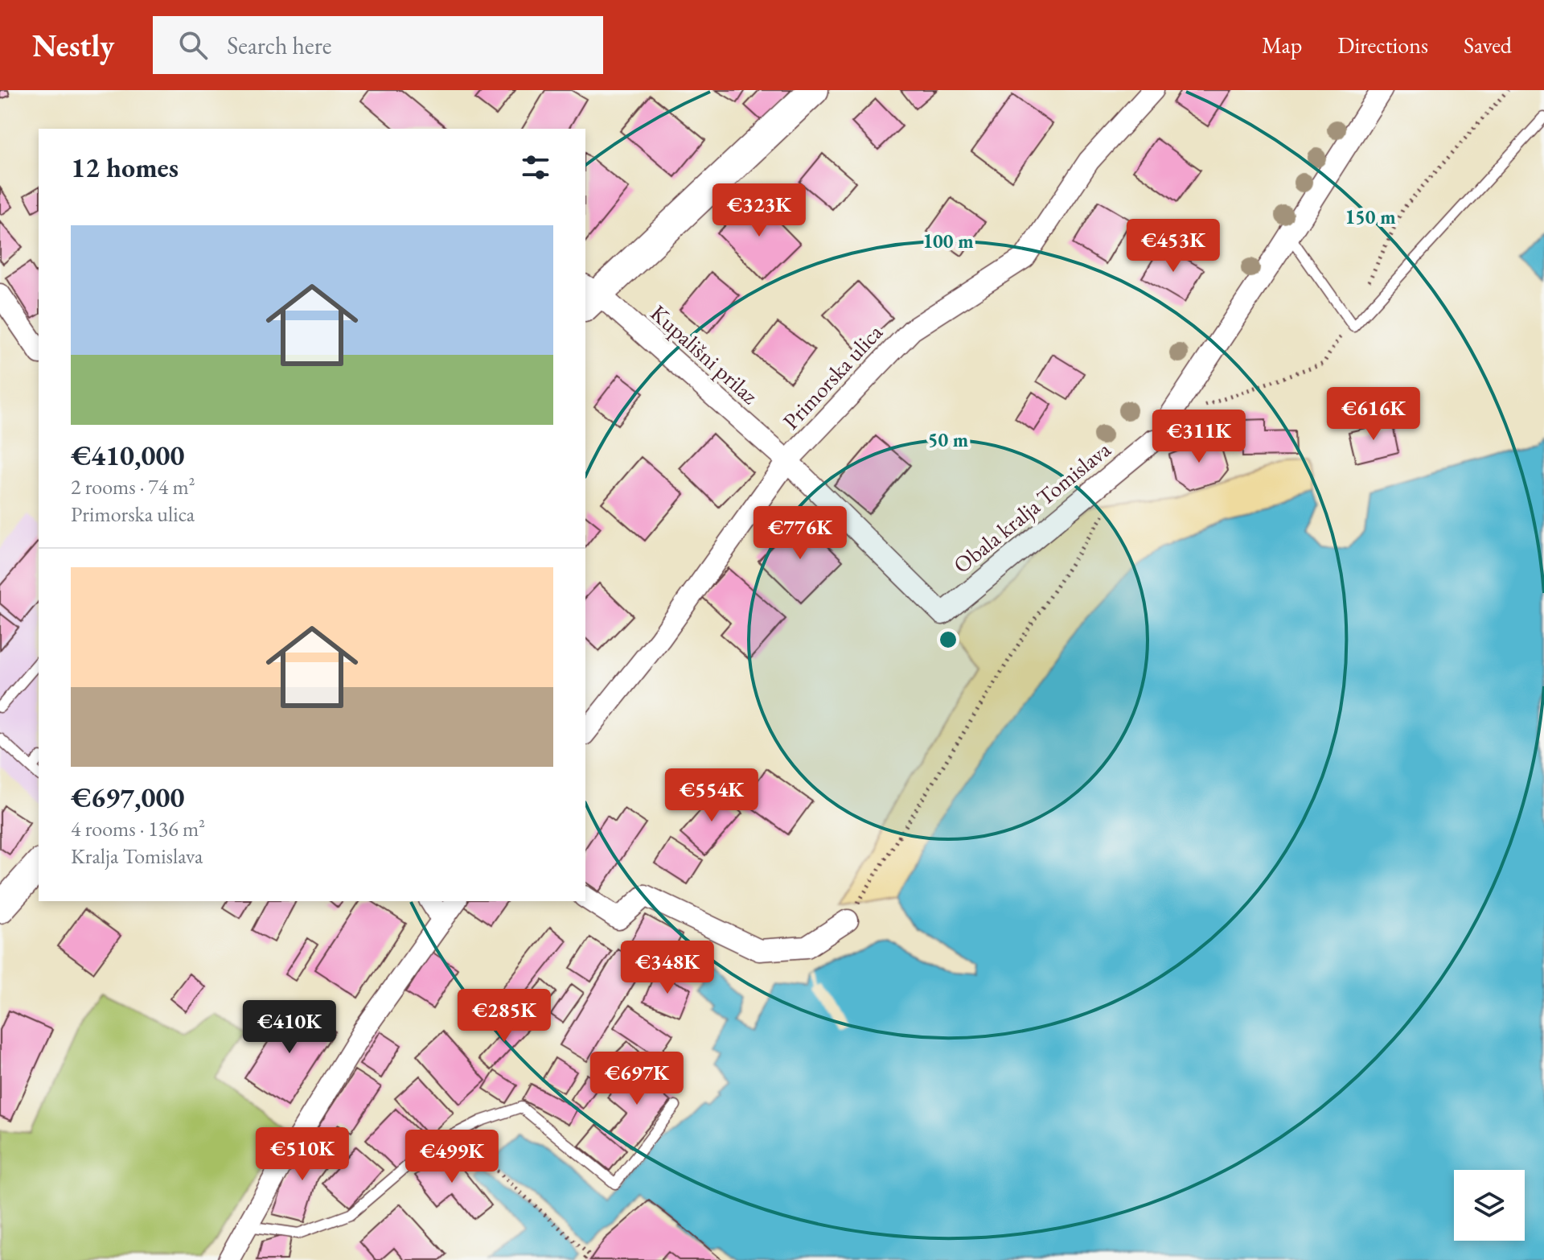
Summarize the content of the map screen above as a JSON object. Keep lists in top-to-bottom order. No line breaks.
{"streets":{"street":["Kupališni prilaz","Primorska ulica","Obala kralja Tomislava"]},"crossings":[["Kupališni prilaz","Primorska ulica"],["Kupališni prilaz","Obala kralja Tomislava"]],"page":{"header":"Nestly","search":"Search here","nav":["Map","Directions","Saved"],"heading":"12 homes","price":["€323K","€453K","€616K","€311K","€776K","€554K","€348K","€285K","€410K","€697K","€510K","€499K"],"list":[{"name":"€410,000","note":"2 rooms · 74 m² · Primorska ulica"},{"name":"€697,000","note":"4 rooms · 136 m² · Kralja Tomislava"}]},"rings":["150 m","100 m","50 m"]}
